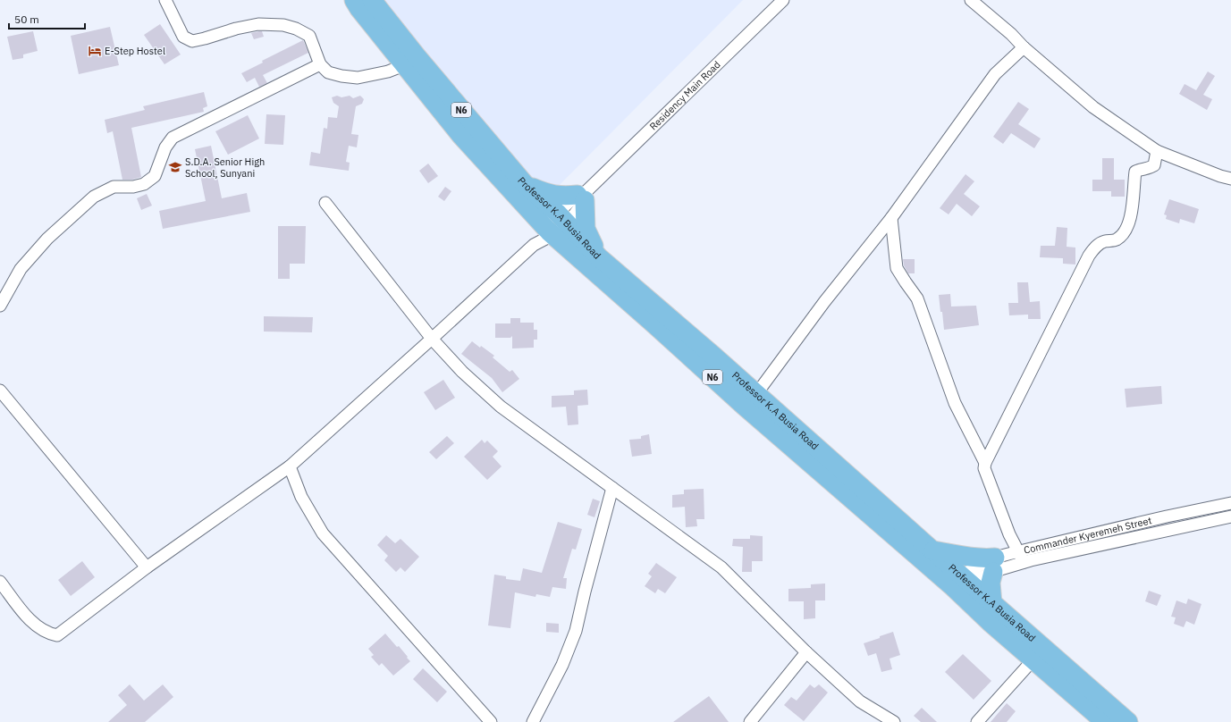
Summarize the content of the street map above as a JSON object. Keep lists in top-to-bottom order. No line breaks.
{"streets":{"main road":["N6","Professor K.A Busia Road"],"street":["Residency Main Road","Commander Kyeremeh Street"]},"crossings":[["Residency Main Road","Professor K.A Busia Road"],["Professor K.A Busia Road","Commander Kyeremeh Street"]],"places":{"hotel":["E-Step Hostel"],"school or university":["S.D.A. Senior High School, Sunyani"]},"scale_bar":"50 m"}
